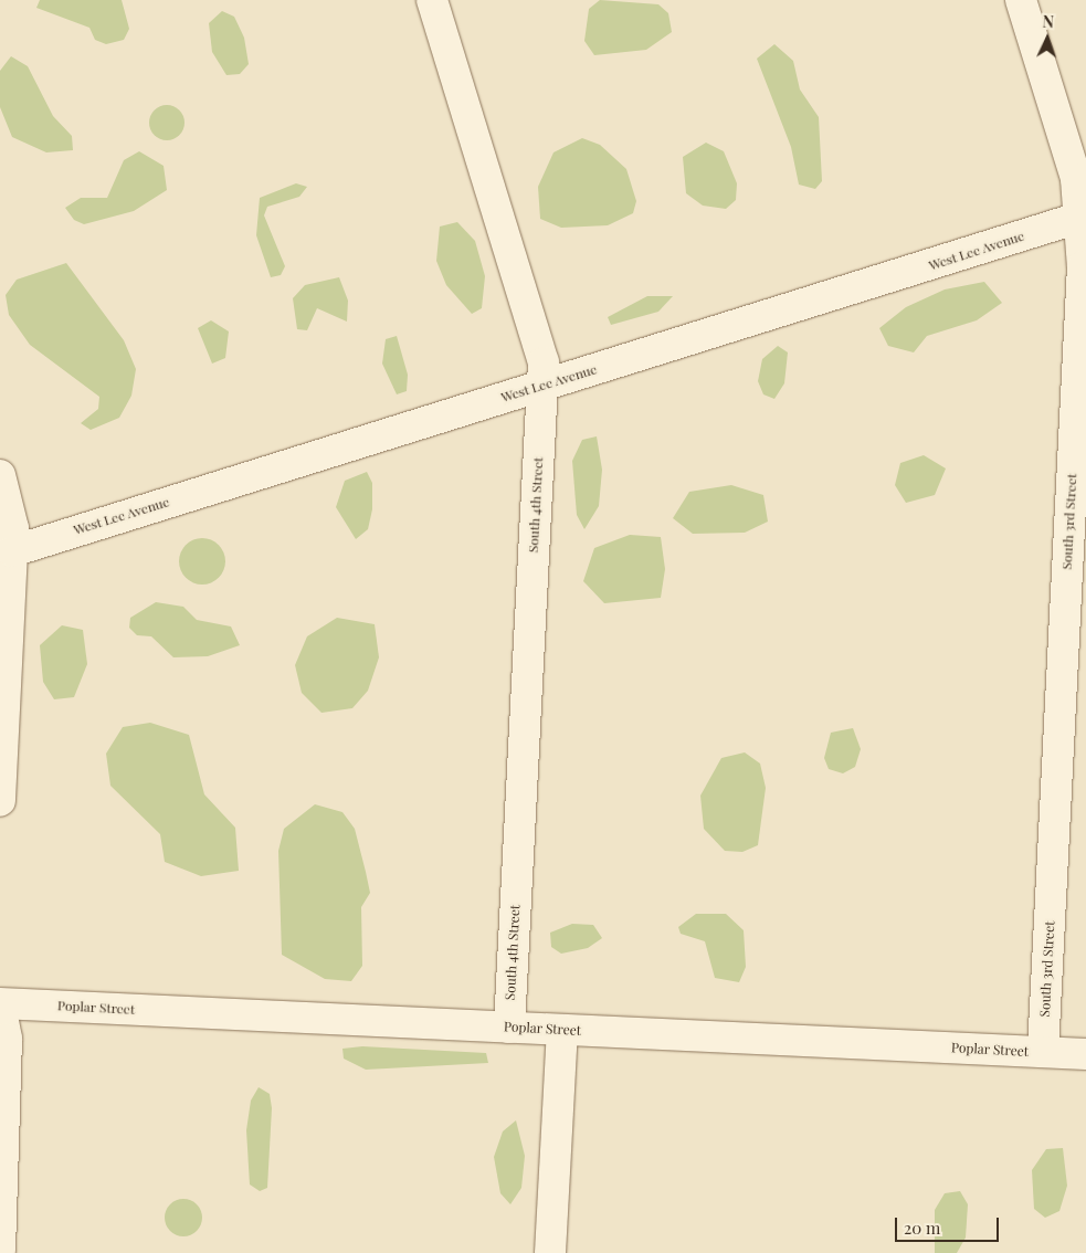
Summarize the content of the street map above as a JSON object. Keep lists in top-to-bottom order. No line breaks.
{"streets":{"street":["West Lee Avenue","South 4th Street","South 3rd Street","Poplar Street"]},"crossings":[["West Lee Avenue","South 4th Street"],["West Lee Avenue","South 3rd Street"],["South 4th Street","Poplar Street"],["South 3rd Street","Poplar Street"]],"scale_bar":"20 m","north":"top"}
